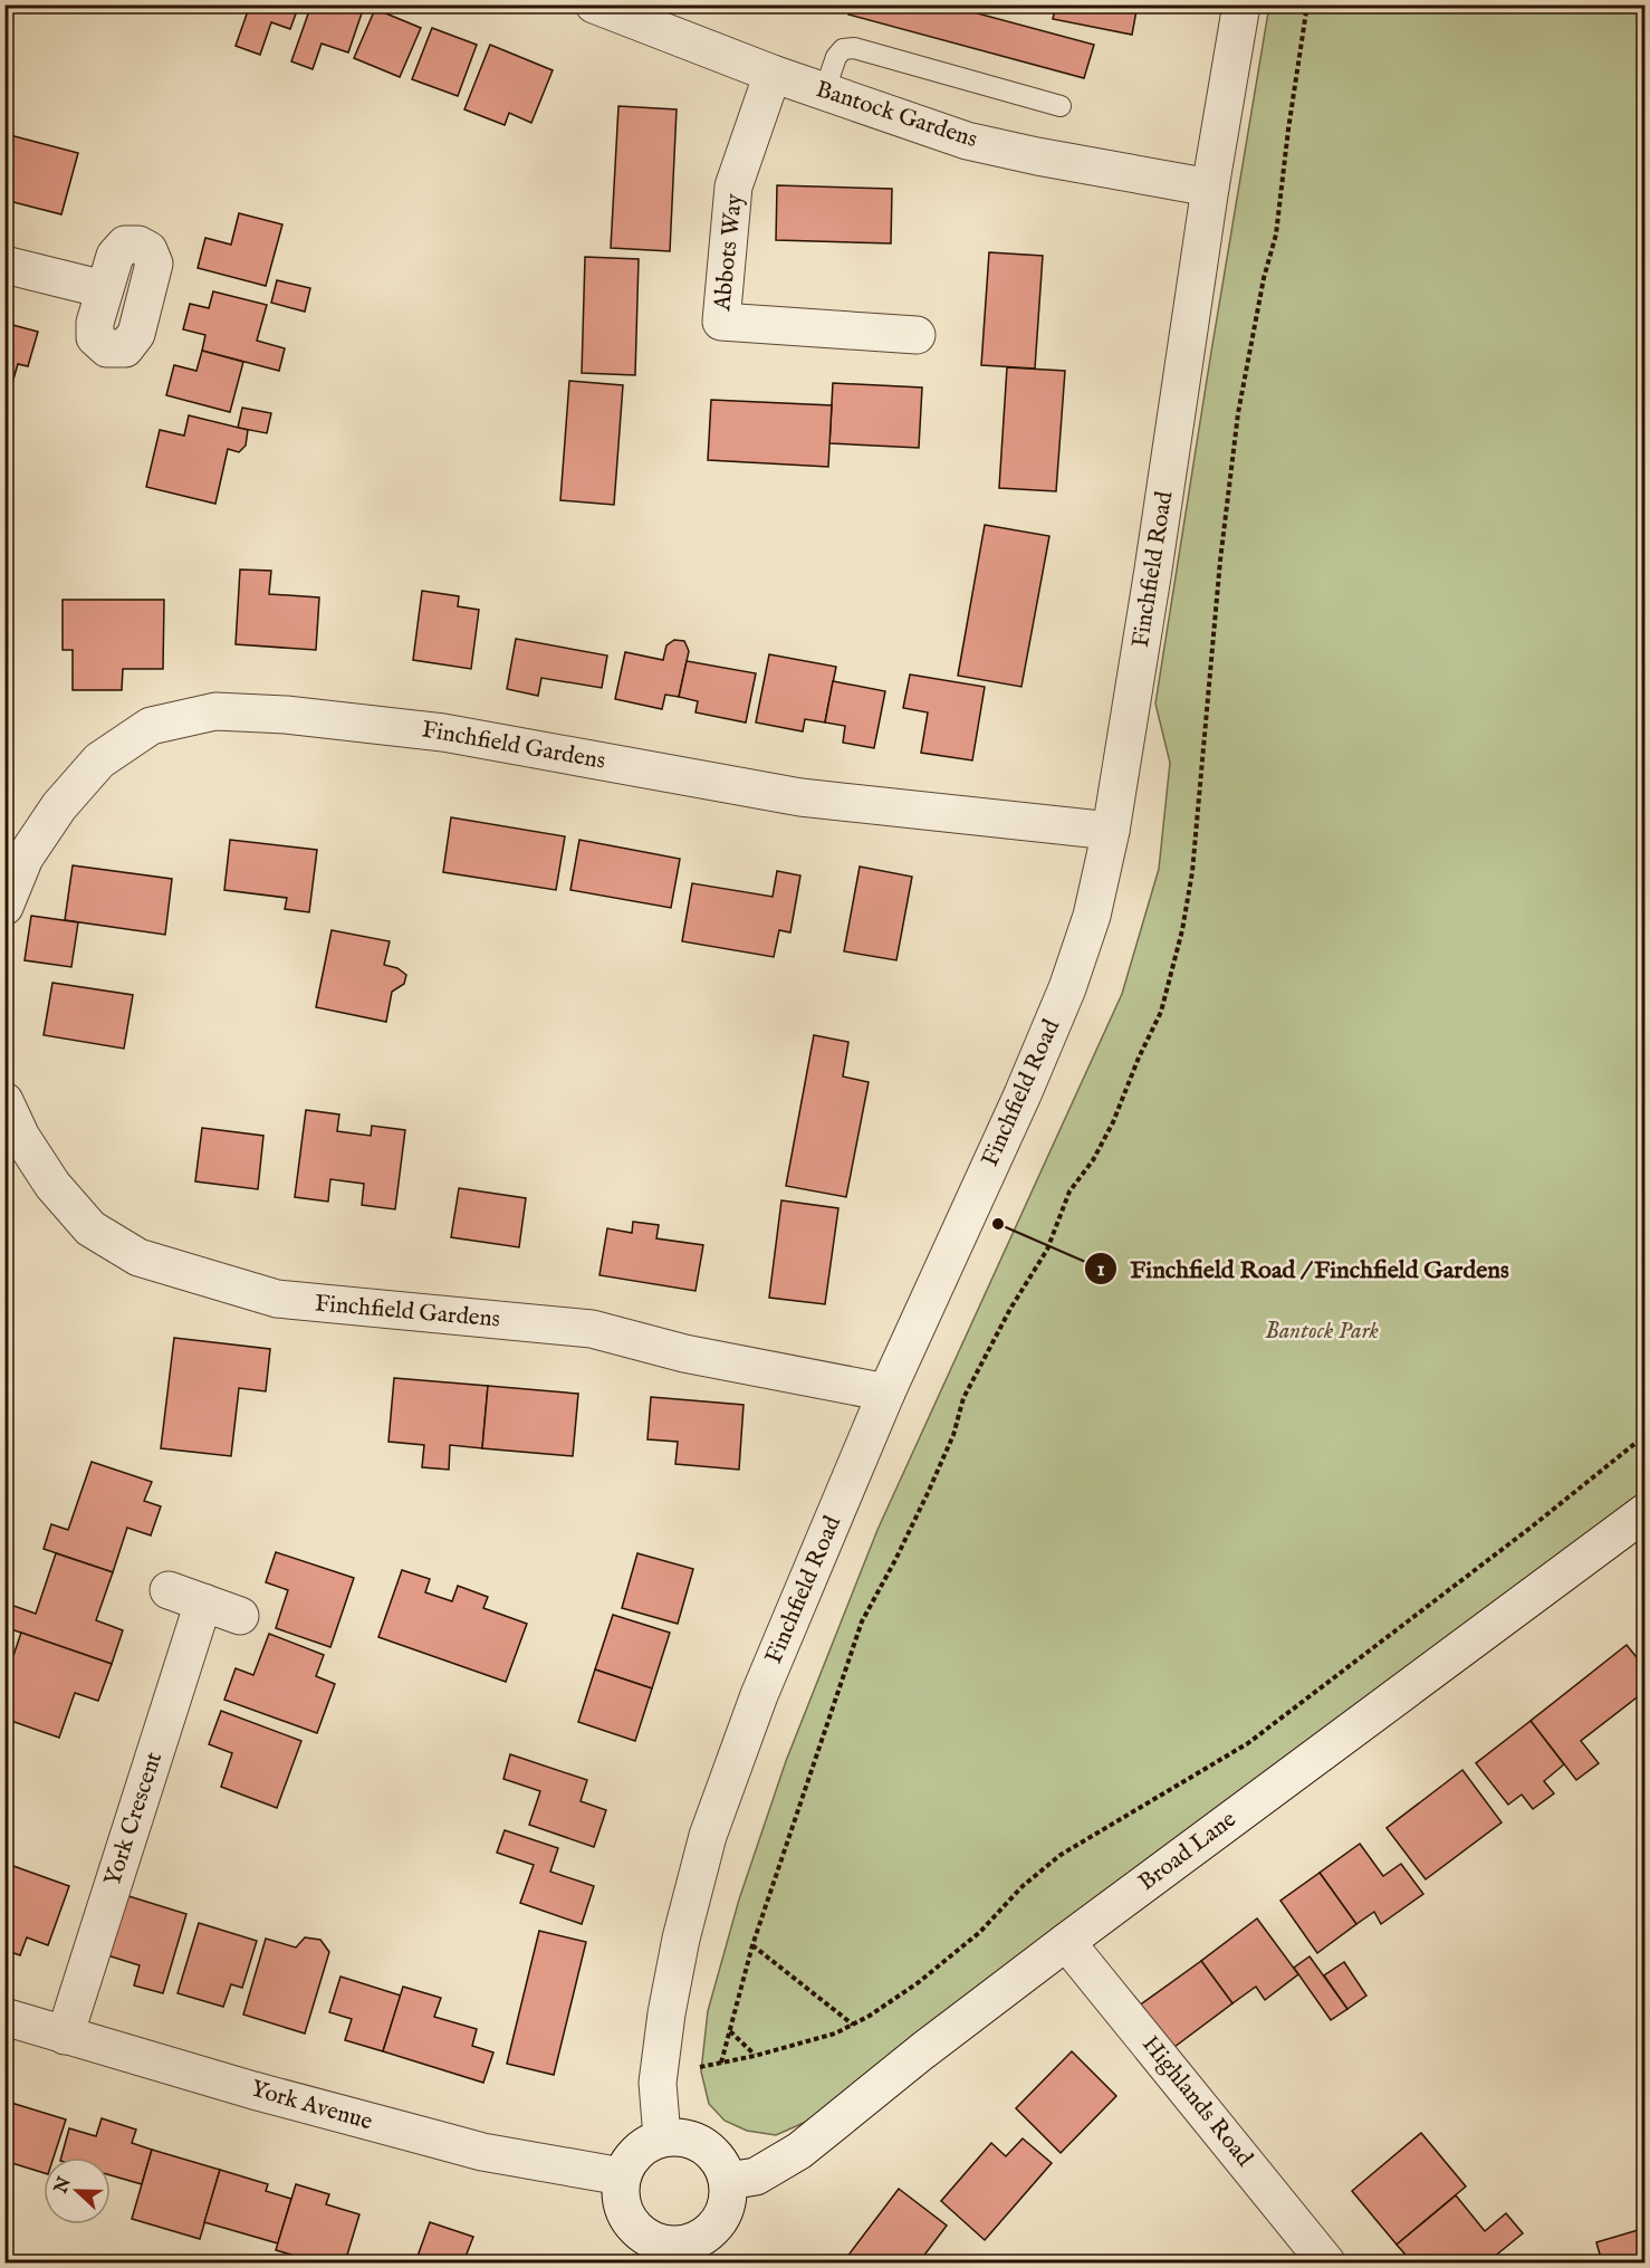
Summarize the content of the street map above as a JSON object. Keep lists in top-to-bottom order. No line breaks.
{"streets":{"street":["Bantock Gardens","Abbots Way","Finchfield Road","Finchfield Gardens","York Crescent","Broad Lane","Highlands Road","York Avenue"]},"crossings":[["Bantock Gardens","Abbots Way"],["Bantock Gardens","Finchfield Road"],["Finchfield Road","Finchfield Gardens"],["Finchfield Road","Broad Lane"],["Finchfield Road","York Avenue"],["York Crescent","York Avenue"],["Broad Lane","Highlands Road"],["Broad Lane","York Avenue"]],"parks":["Bantock Park"],"places":["Finchfield Road / Finchfield Gardens"],"north":"left"}
